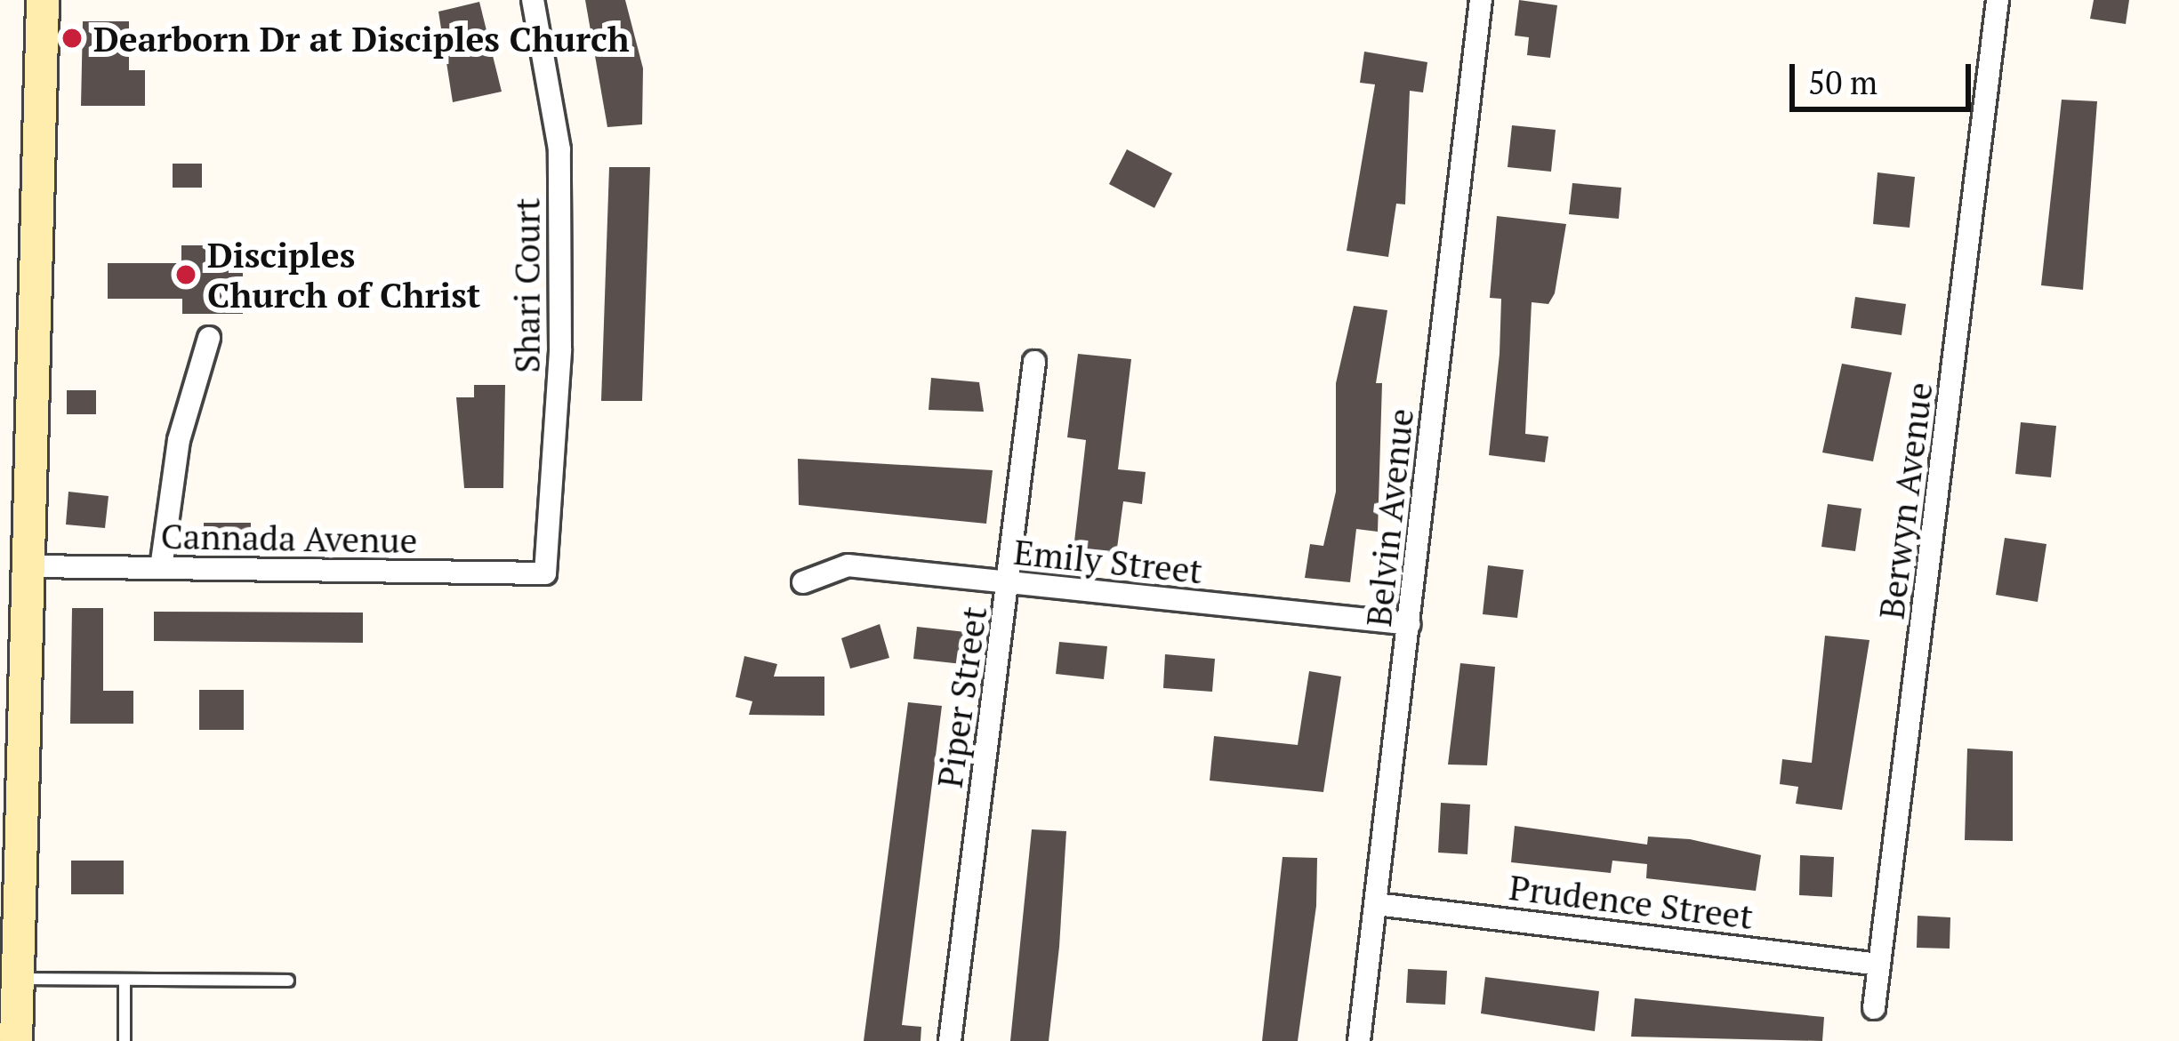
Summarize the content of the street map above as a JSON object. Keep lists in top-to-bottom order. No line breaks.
{"streets":{"street":["Shari Court","Berwyn Avenue","Belvin Avenue","Cannada Avenue","Emily Street","Piper Street","Prudence Street"]},"crossings":[["Shari Court","Cannada Avenue"],["Berwyn Avenue","Prudence Street"],["Belvin Avenue","Emily Street"],["Belvin Avenue","Prudence Street"],["Emily Street","Piper Street"]],"places":["Dearborn Dr at Disciples Church","Disciples Church of Christ"],"scale_bar":"50 m"}
